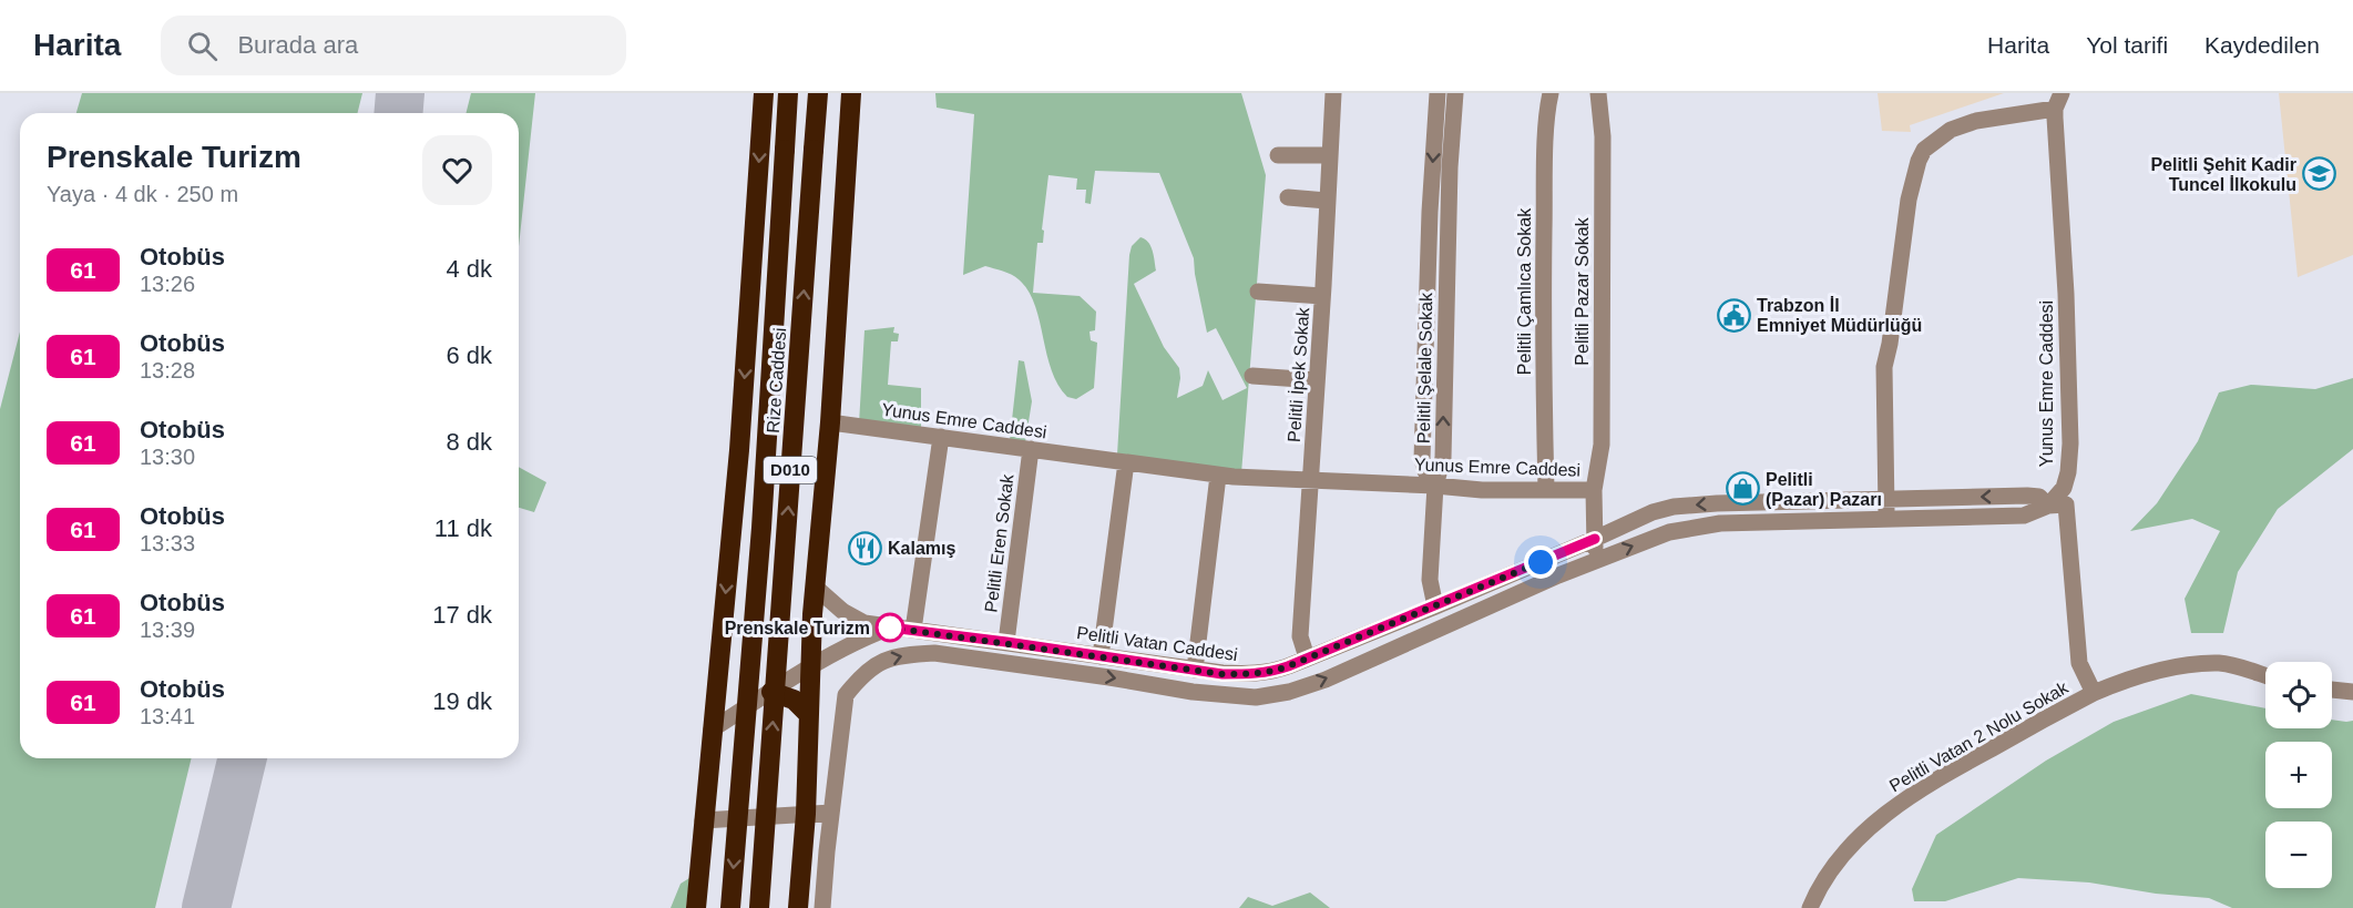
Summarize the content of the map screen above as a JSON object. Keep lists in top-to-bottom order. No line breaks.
{"streets":{"highway":["Rize Caddesi","D010"],"street":["Pelitli Çamlıca Sokak","Pelitli Pazar Sokak","Pelitli Şelale Sokak","Pelitli İpek Sokak","Yunus Emre Caddesi","Pelitli Eren Sokak","Pelitli Vatan Caddesi","Pelitli Vatan 2 Nolu Sokak"]},"crossings":[["Pelitli Çamlıca Sokak","Yunus Emre Caddesi"],["Pelitli Pazar Sokak","Yunus Emre Caddesi"],["Pelitli Şelale Sokak","Yunus Emre Caddesi"],["Pelitli İpek Sokak","Yunus Emre Caddesi"],["Pelitli İpek Sokak","Pelitli Vatan Caddesi"],["Yunus Emre Caddesi","Pelitli Eren Sokak"],["Yunus Emre Caddesi","Pelitli Vatan Caddesi"],["Pelitli Eren Sokak","Pelitli Vatan Caddesi"]],"places":{"school or university":["Pelitli Şehit Kadir Tuncel İlkokulu"],"public building":["Trabzon İl Emniyet Müdürlüğü"],"shop":["Pelitli (Pazar) Pazarı"],"restaurant":["Kalamış"],"other":["Prenskale Turizm"]},"lines":["bus line 61"],"page":{"header":"Harita","search":"Burada ara","nav":["Harita","Yol tarifi","Kaydedilen"],"heading":["Prenskale Turizm","Yaya · 4 dk · 250 m"],"list":[{"mark":"61","name":"Otobüs","note":"13:26","value":"4 dk"},{"mark":"61","name":"Otobüs","note":"13:28","value":"6 dk"},{"mark":"61","name":"Otobüs","note":"13:30","value":"8 dk"},{"mark":"61","name":"Otobüs","note":"13:33","value":"11 dk"},{"mark":"61","name":"Otobüs","note":"13:39","value":"17 dk"},{"mark":"61","name":"Otobüs","note":"13:41","value":"19 dk"}],"map_buttons":["+","−"]}}
